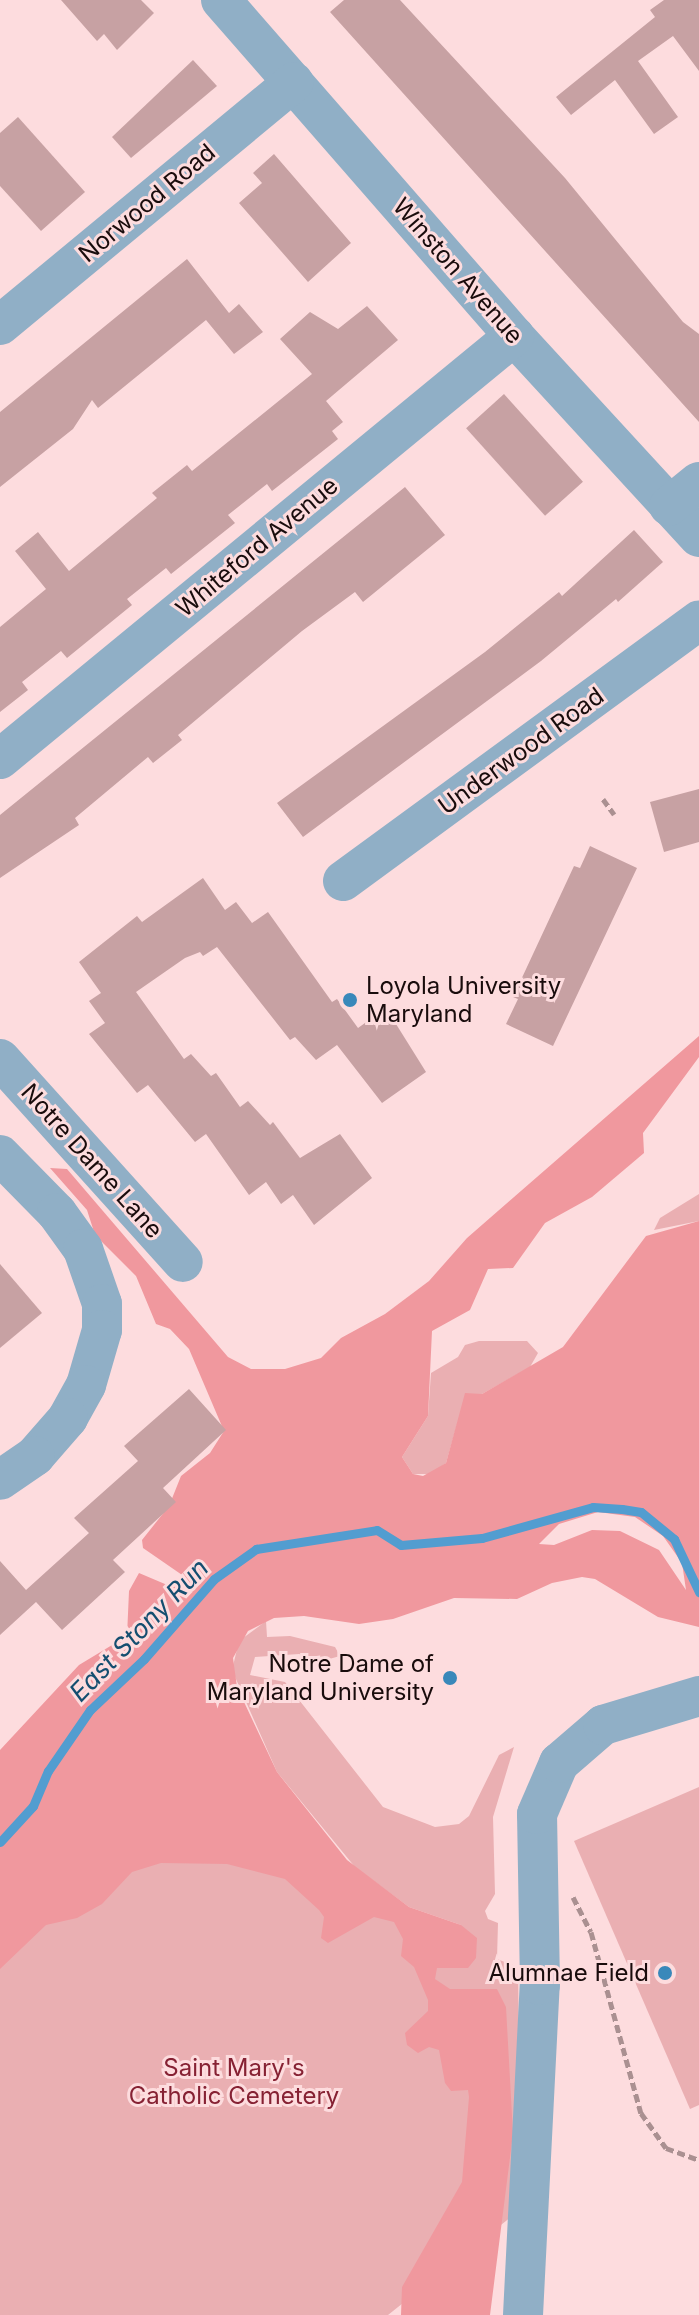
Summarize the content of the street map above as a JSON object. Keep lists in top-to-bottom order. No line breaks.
{"streets":{"street":["Norwood Road","Winston Avenue","Whiteford Avenue","Underwood Road","Notre Dame Lane"]},"crossings":[["Norwood Road","Winston Avenue"],["Winston Avenue","Whiteford Avenue"]],"water":["East Stony Run"],"parks":["Saint Mary's Catholic Cemetery"],"places":["Loyola University Maryland","Notre Dame of Maryland University","Alumnae Field"]}
